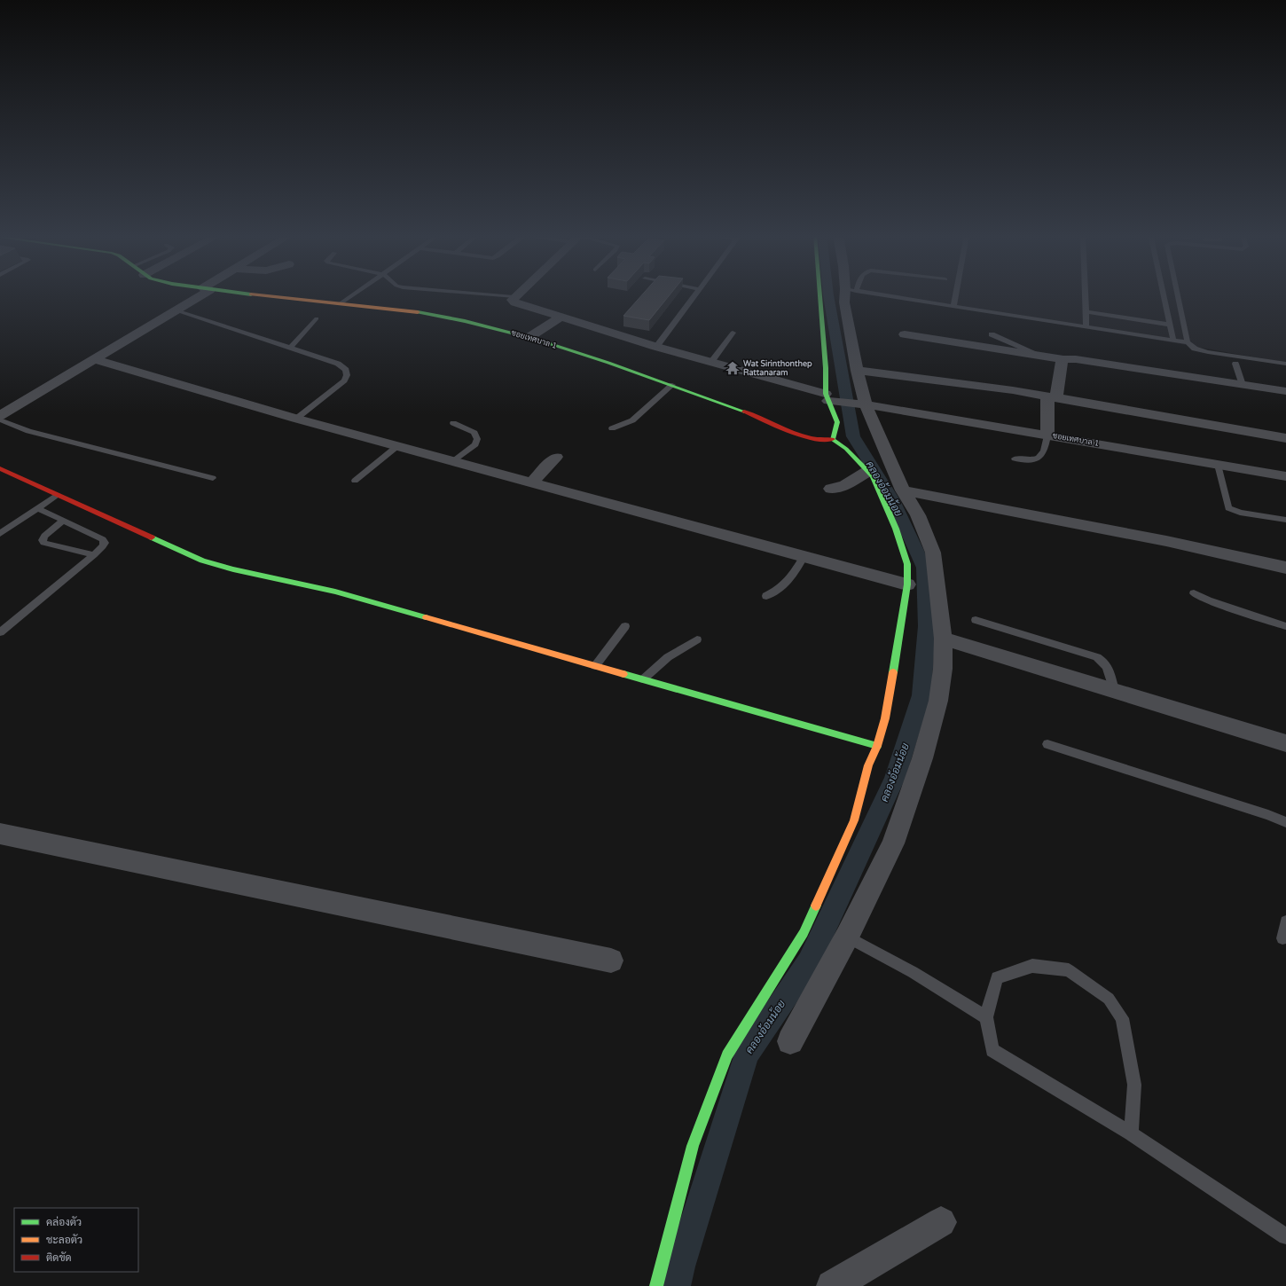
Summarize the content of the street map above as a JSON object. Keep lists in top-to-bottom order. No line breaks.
{"streets":{"street":["ซอยเทศบาล 1"]},"water":["คลองอ้อมน้อย"],"places":{"temple":["Wat Sirinthonthep Rattanaram"]},"legend":["คล่องตัว","ชะลอตัว","ติดขัด"]}
